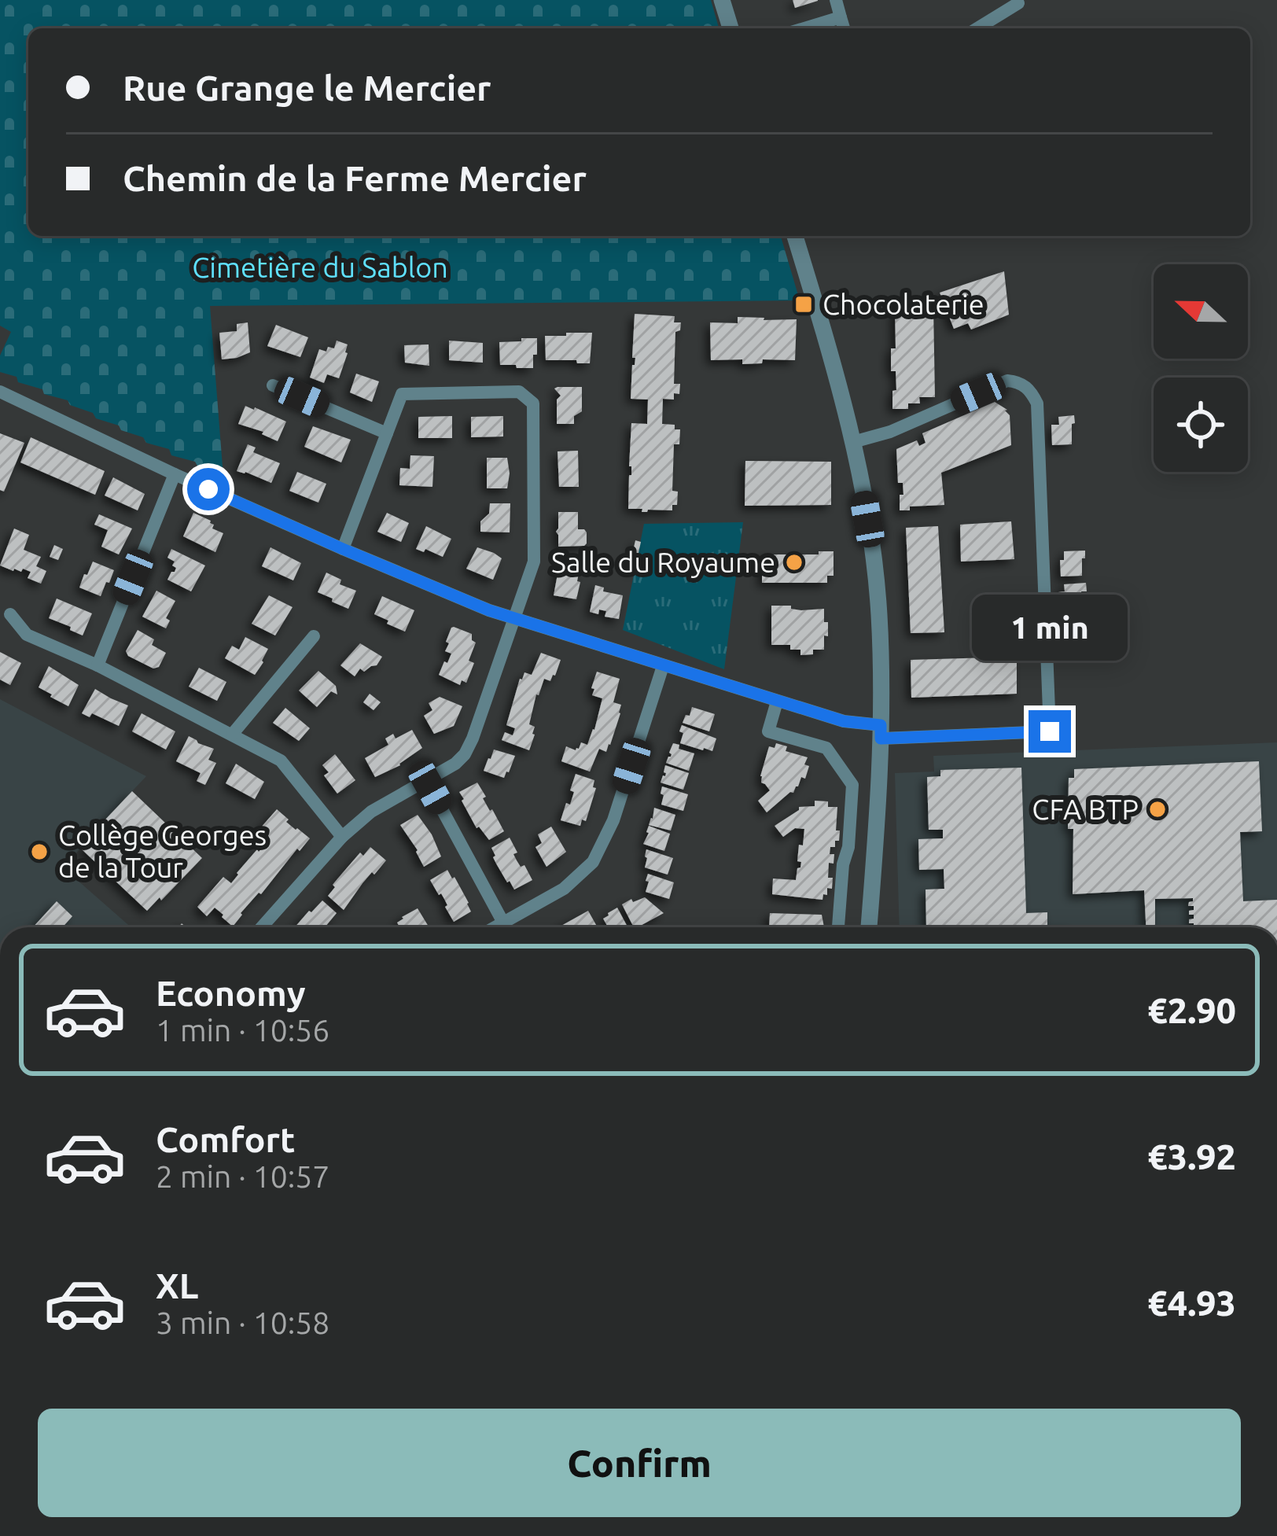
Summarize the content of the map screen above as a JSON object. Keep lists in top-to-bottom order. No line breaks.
{"parks":["Cimetière du Sablon"],"places":{"transit":["Chocolaterie"],"other":["Salle du Royaume","CFA BTP","Collège Georges de la Tour"]},"north":"left","page":{"banner":["Rue Grange le Mercier","Chemin de la Ferme Mercier"],"bubble":"1 min","list":[{"name":"Economy","note":"1 min · 10:56","value":"€2.90"},{"name":"Comfort","note":"2 min · 10:57","value":"€3.92"},{"name":"XL","note":"3 min · 10:58","value":"€4.93"}],"buttons":"Confirm"}}
